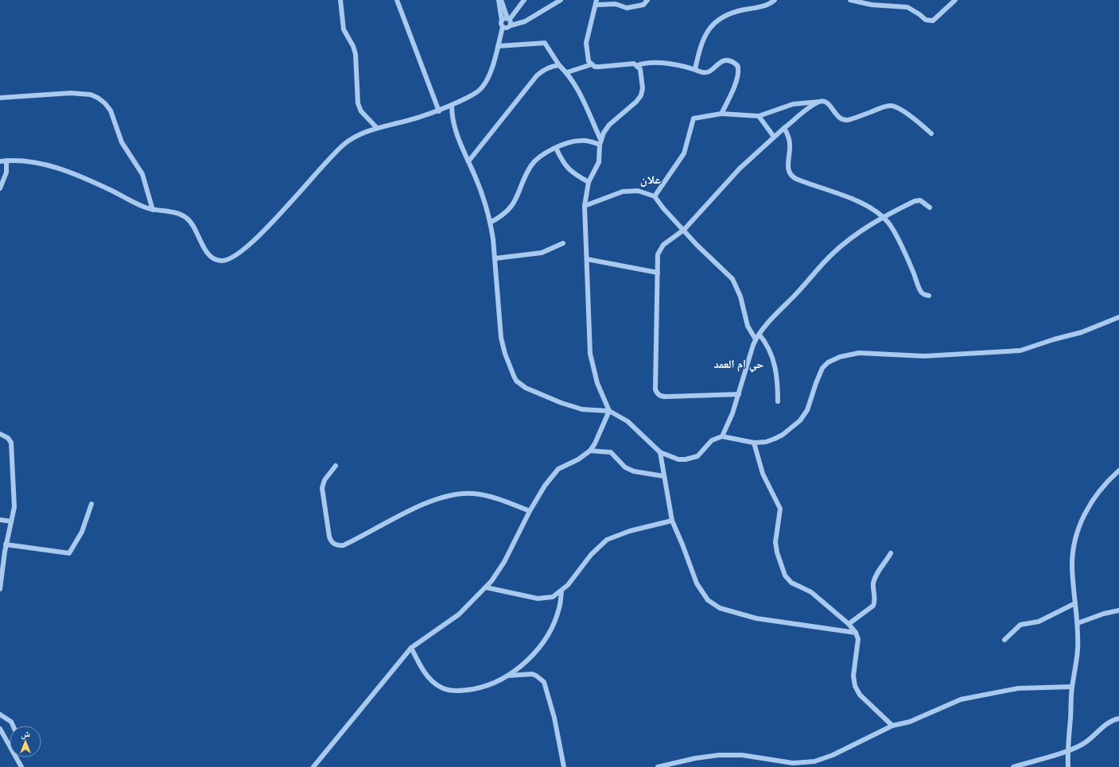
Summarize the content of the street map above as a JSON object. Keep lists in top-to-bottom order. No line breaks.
{"districts":["علان","حي ام العمد"],"north":"top"}
